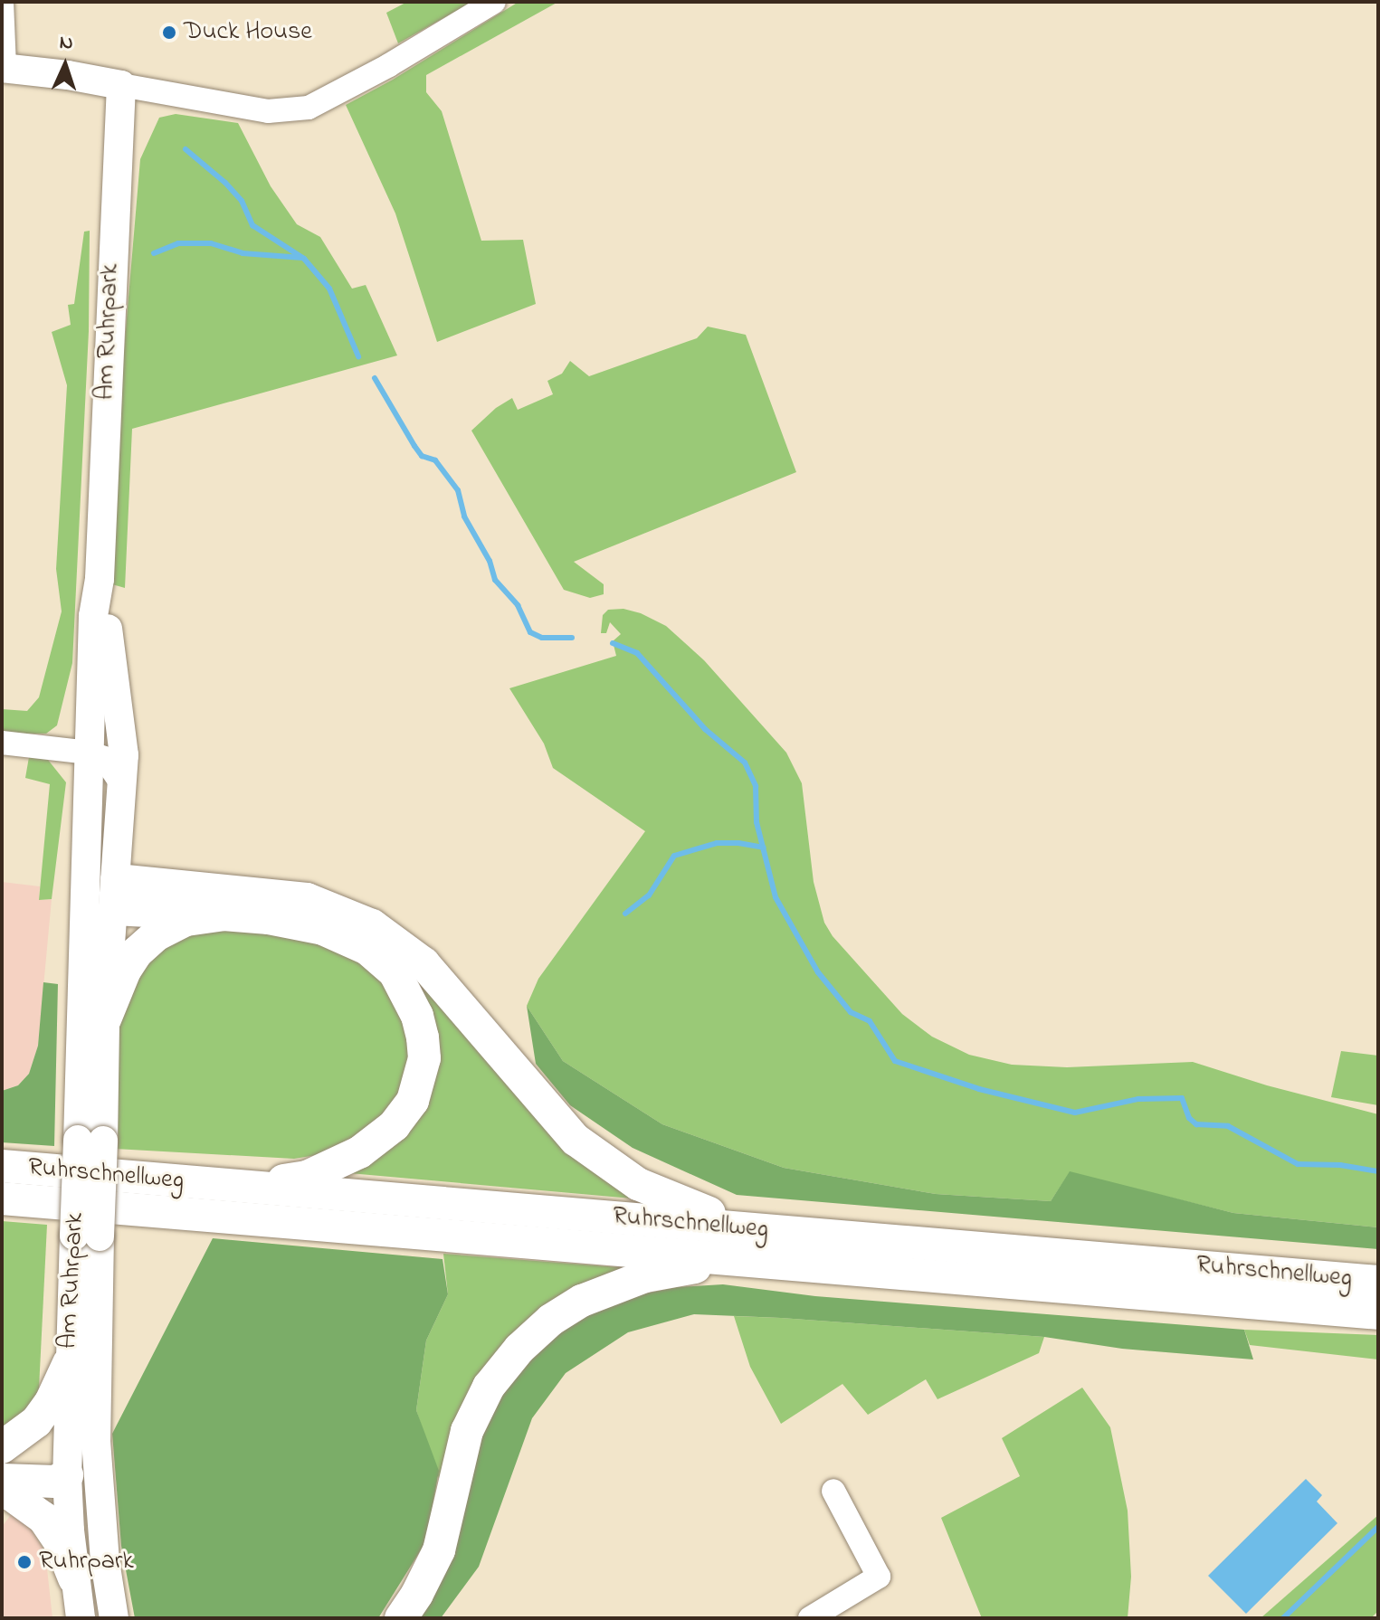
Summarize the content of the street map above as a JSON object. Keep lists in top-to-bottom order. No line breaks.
{"streets":{"highway":["Ruhrschnellweg"],"main road":["Am Ruhrpark"]},"places":["Duck House","Ruhrpark"],"north":"top"}
